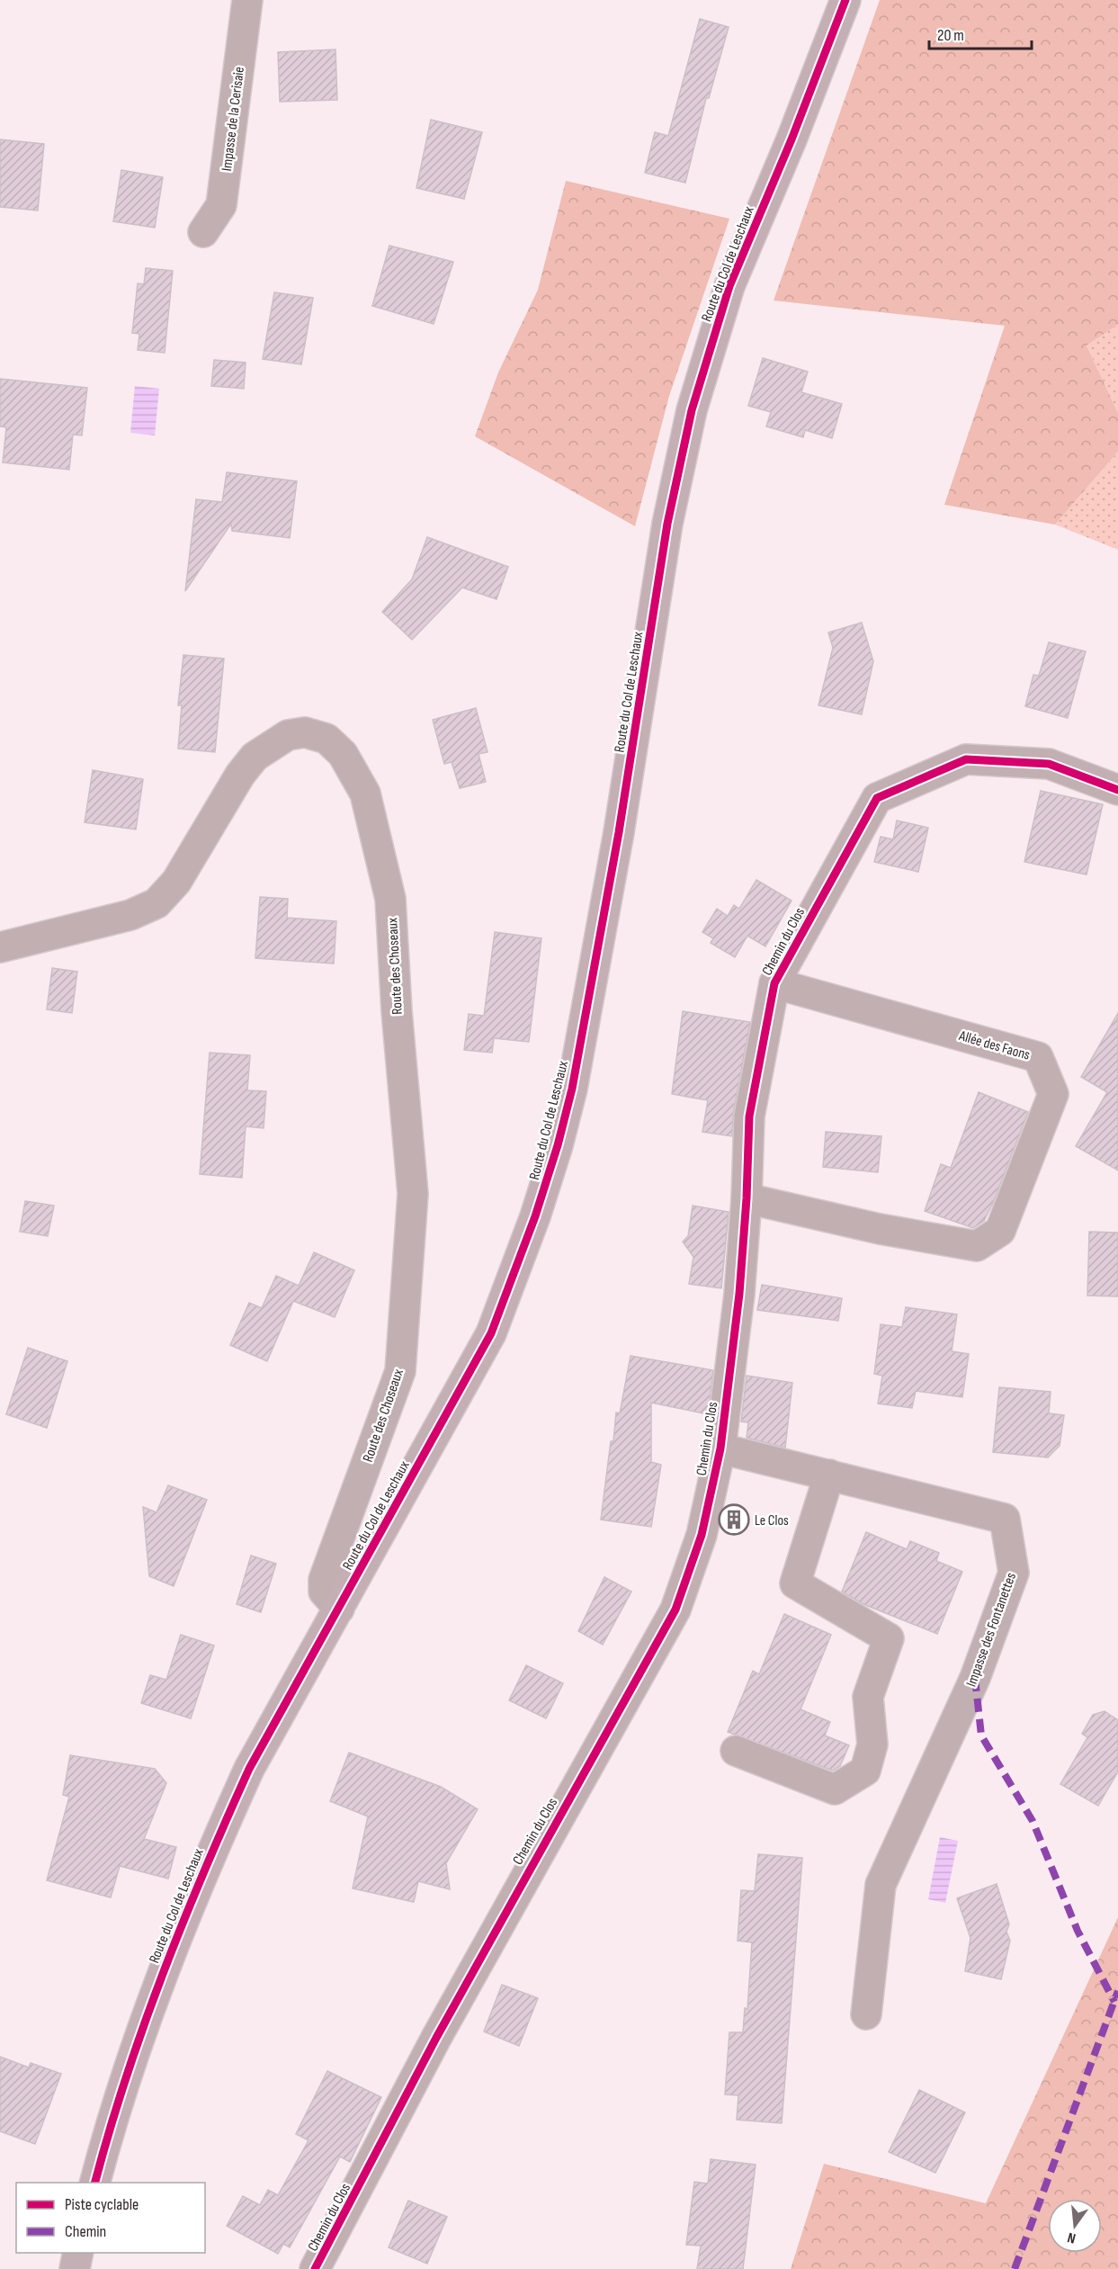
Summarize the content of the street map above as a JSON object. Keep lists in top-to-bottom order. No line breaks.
{"streets":{"main road":["Route du Col de Leschaux"],"street":["Impasse de la Cerisaie","Chemin du Clos","Route des Choseaux","Allée des Faons","Impasse des Fontanettes"]},"crossings":[["Route du Col de Leschaux","Route des Choseaux"],["Chemin du Clos","Allée des Faons"],["Chemin du Clos","Impasse des Fontanettes"]],"places":{"building":["Le Clos"]},"legend":["Piste cyclable","Chemin"],"scale_bar":"20 m","north":"bottom"}
